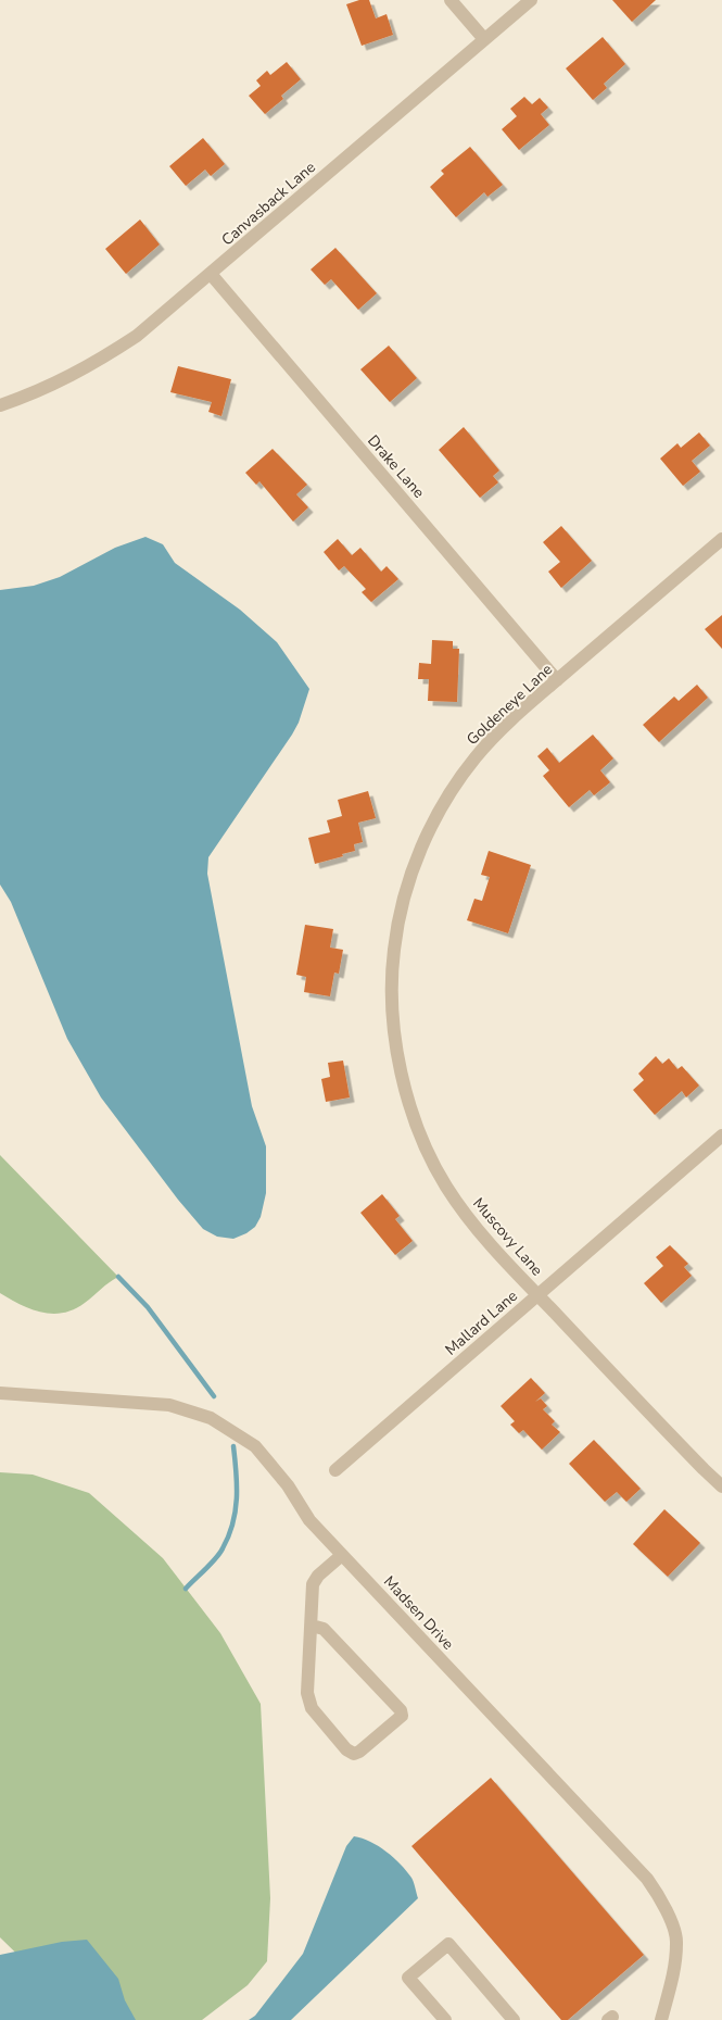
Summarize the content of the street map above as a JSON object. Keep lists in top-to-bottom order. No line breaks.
{"streets":{"street":["Canvasback Lane","Drake Lane","Goldeneye Lane","Muscovy Lane","Mallard Lane","Madsen Drive"]},"crossings":[["Canvasback Lane","Drake Lane"],["Drake Lane","Goldeneye Lane"],["Goldeneye Lane","Muscovy Lane"],["Muscovy Lane","Mallard Lane"]]}
